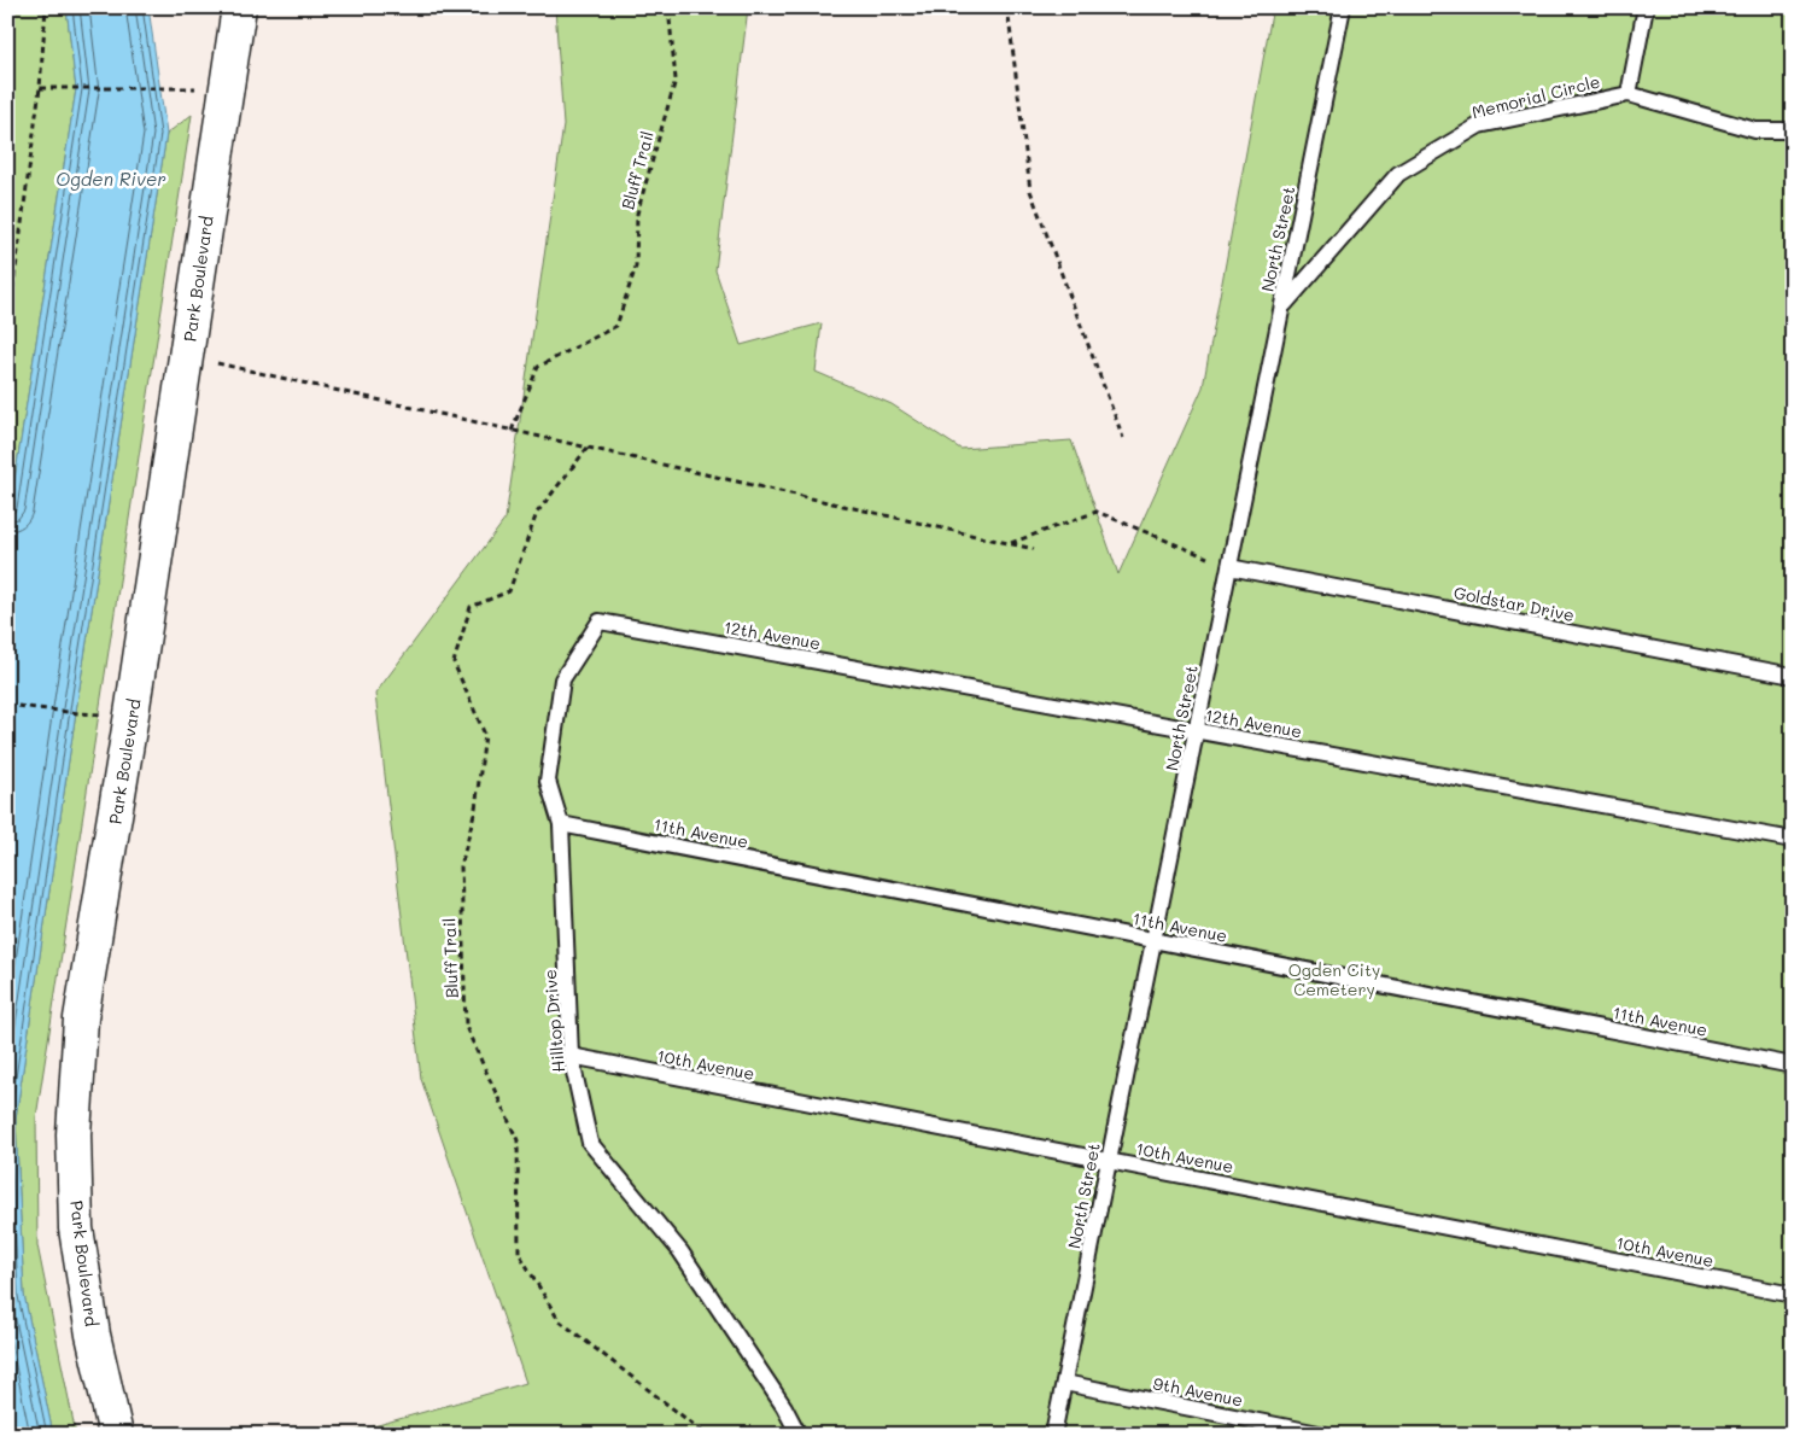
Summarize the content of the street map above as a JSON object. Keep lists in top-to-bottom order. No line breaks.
{"streets":{"street":["Park Boulevard"],"lane":["Memorial Circle","North Street","Goldstar Drive","12th Avenue","11th Avenue","Hilltop Drive","10th Avenue","9th Avenue"],"path":["Bluff Trail"]},"crossings":[["Memorial Circle","North Street"],["North Street","Goldstar Drive"],["North Street","12th Avenue"],["North Street","11th Avenue"],["North Street","10th Avenue"],["North Street","9th Avenue"],["12th Avenue","Hilltop Drive"],["11th Avenue","Hilltop Drive"],["Hilltop Drive","10th Avenue"]],"water":["Ogden River"],"parks":["Ogden City Cemetery"]}
